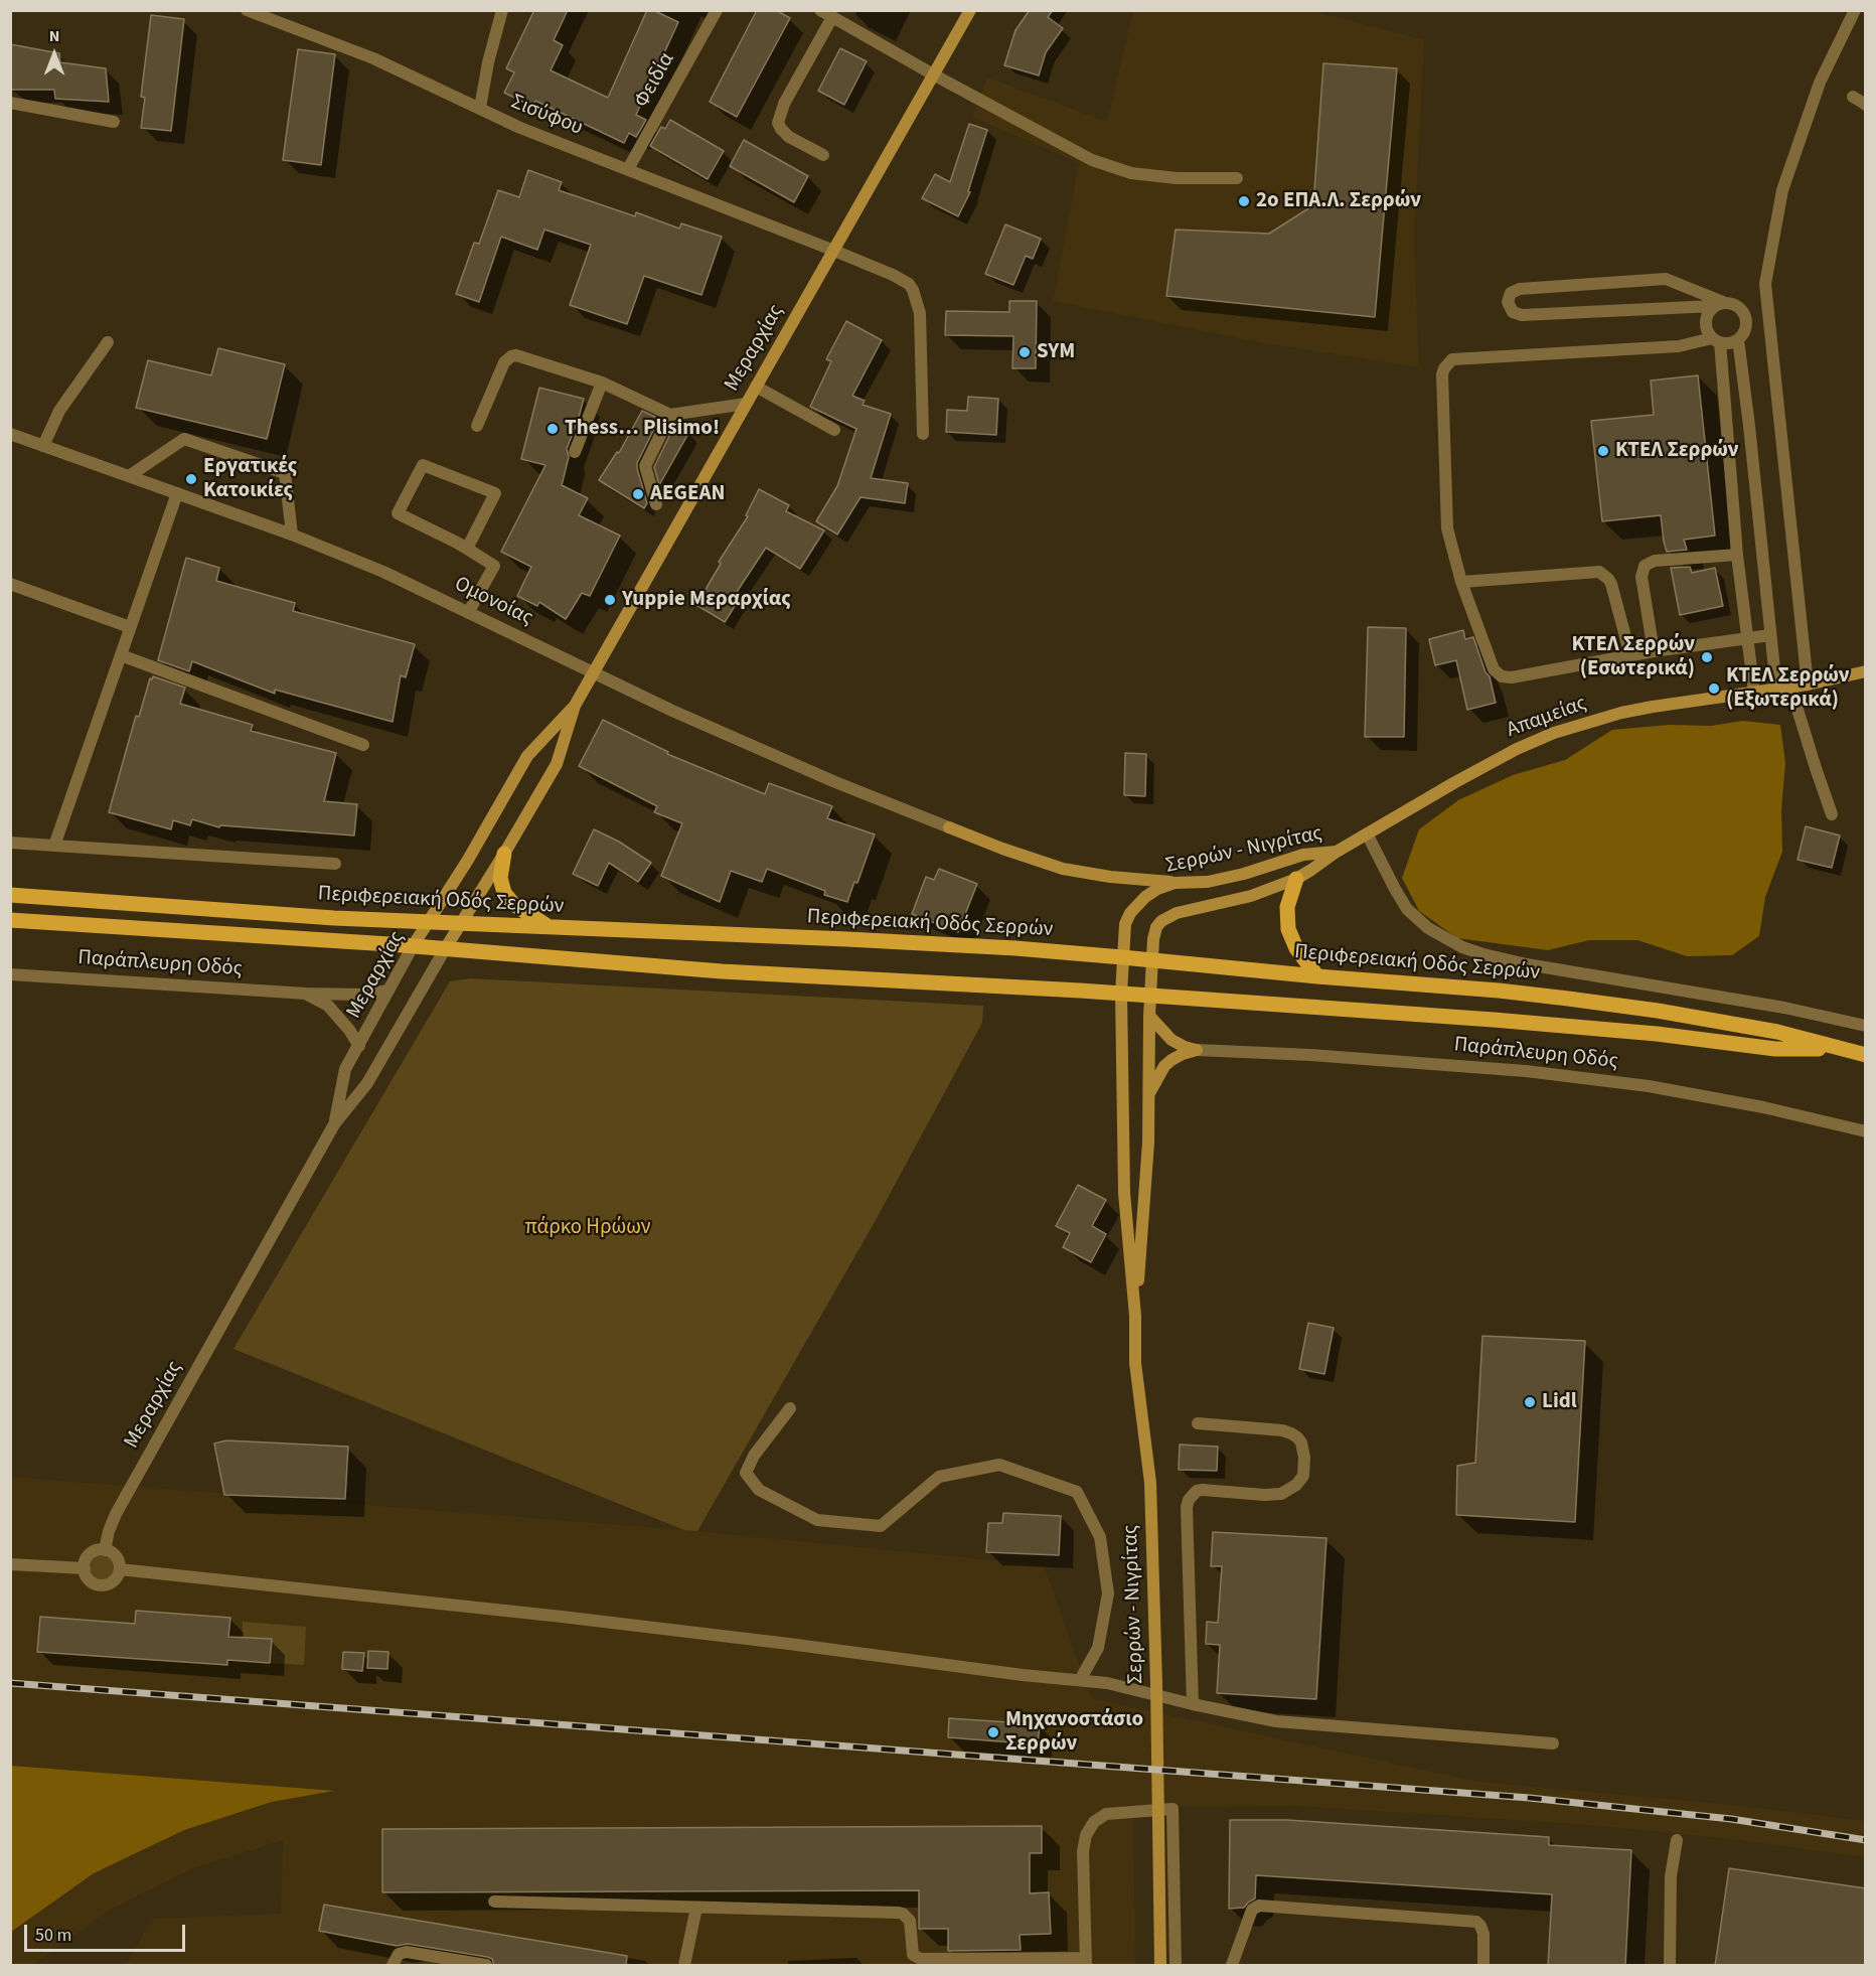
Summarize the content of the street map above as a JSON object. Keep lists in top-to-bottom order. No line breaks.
{"streets":{"main road":["Μεραρχίας","Απαμείας","Σερρών - Νιγρίτας","Περιφερειακή Οδός Σερρών"],"street":["Φειδία","Σισύφου","Ομονοίας","Παράπλευρη Οδός"]},"crossings":[["Φειδία","Σισύφου"],["Σισύφου","Μεραρχίας"],["Μεραρχίας","Ομονοίας"],["Μεραρχίας","Περιφερειακή Οδός Σερρών"],["Μεραρχίας","Παράπλευρη Οδός"],["Απαμείας","Σερρών - Νιγρίτας"],["Σερρών - Νιγρίτας","Περιφερειακή Οδός Σερρών"]],"parks":["πάρκο Ηρώων"],"places":["2ο ΕΠΑ.Λ. Σερρών","SYM","Thess… Plisimo!","ΚΤΕΛ Σερρών","Εργατικές Κατοικίες","AEGEAN","Yuppie Μεραρχίας","ΚΤΕΛ Σερρών (Εσωτερικά)","ΚΤΕΛ Σερρών (Εξωτερικά)","Lidl","Μηχανοστάσιο Σερρών"],"scale_bar":"50 m","north":"top"}
